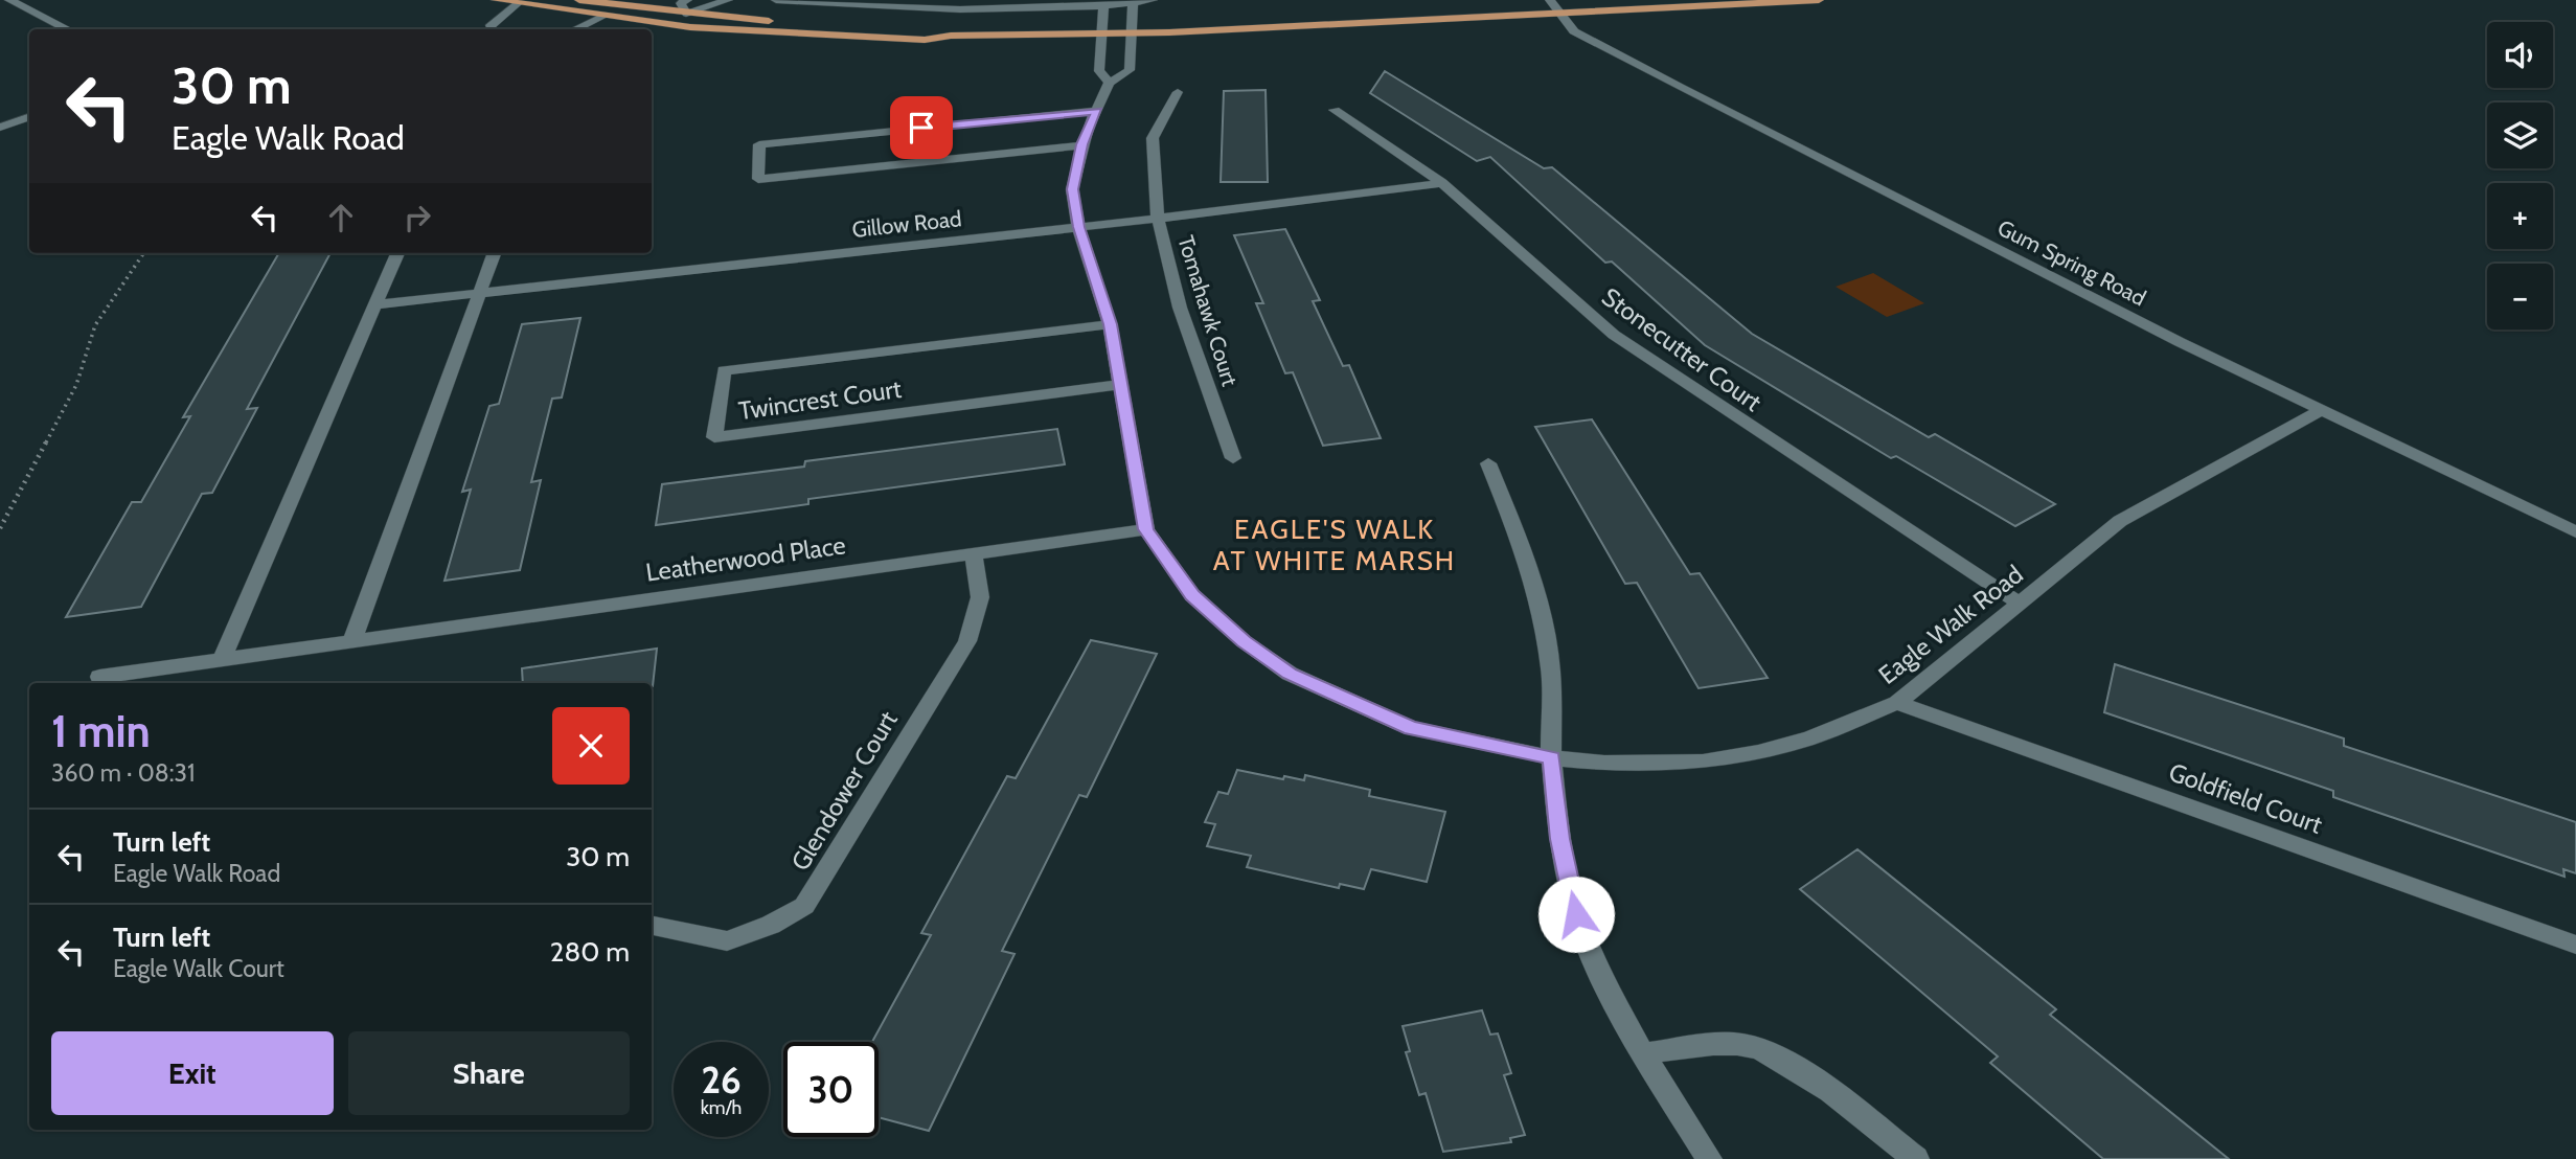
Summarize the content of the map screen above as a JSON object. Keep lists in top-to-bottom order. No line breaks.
{"streets":{"street":["Gillow Road","Gum Spring Road","Tomahawk Court","Stonecutter Court","Twincrest Court","Leatherwood Place","Eagle Walk Road","Glendower Court","Goldfield Court"]},"crossings":[["Gillow Road","Tomahawk Court"],["Gillow Road","Stonecutter Court"],["Gillow Road","Eagle Walk Road"],["Gum Spring Road","Eagle Walk Road"],["Stonecutter Court","Eagle Walk Road"],["Twincrest Court","Eagle Walk Road"],["Leatherwood Place","Eagle Walk Road"],["Leatherwood Place","Glendower Court"],["Eagle Walk Road","Goldfield Court"]],"districts":["EAGLE'S WALK AT WHITE MARSH"],"page":{"map_buttons":["+","−"],"turn":["30 m","Eagle Walk Road"],"heading":["1 min","360 m · 08:31"],"list":[{"name":"Turn left","note":"Eagle Walk Road","value":"30 m"},{"name":"Turn left","note":"Eagle Walk Court","value":"280 m"}],"buttons":["Exit","Share"],"speed":"26 km/h","limit":"30"}}
